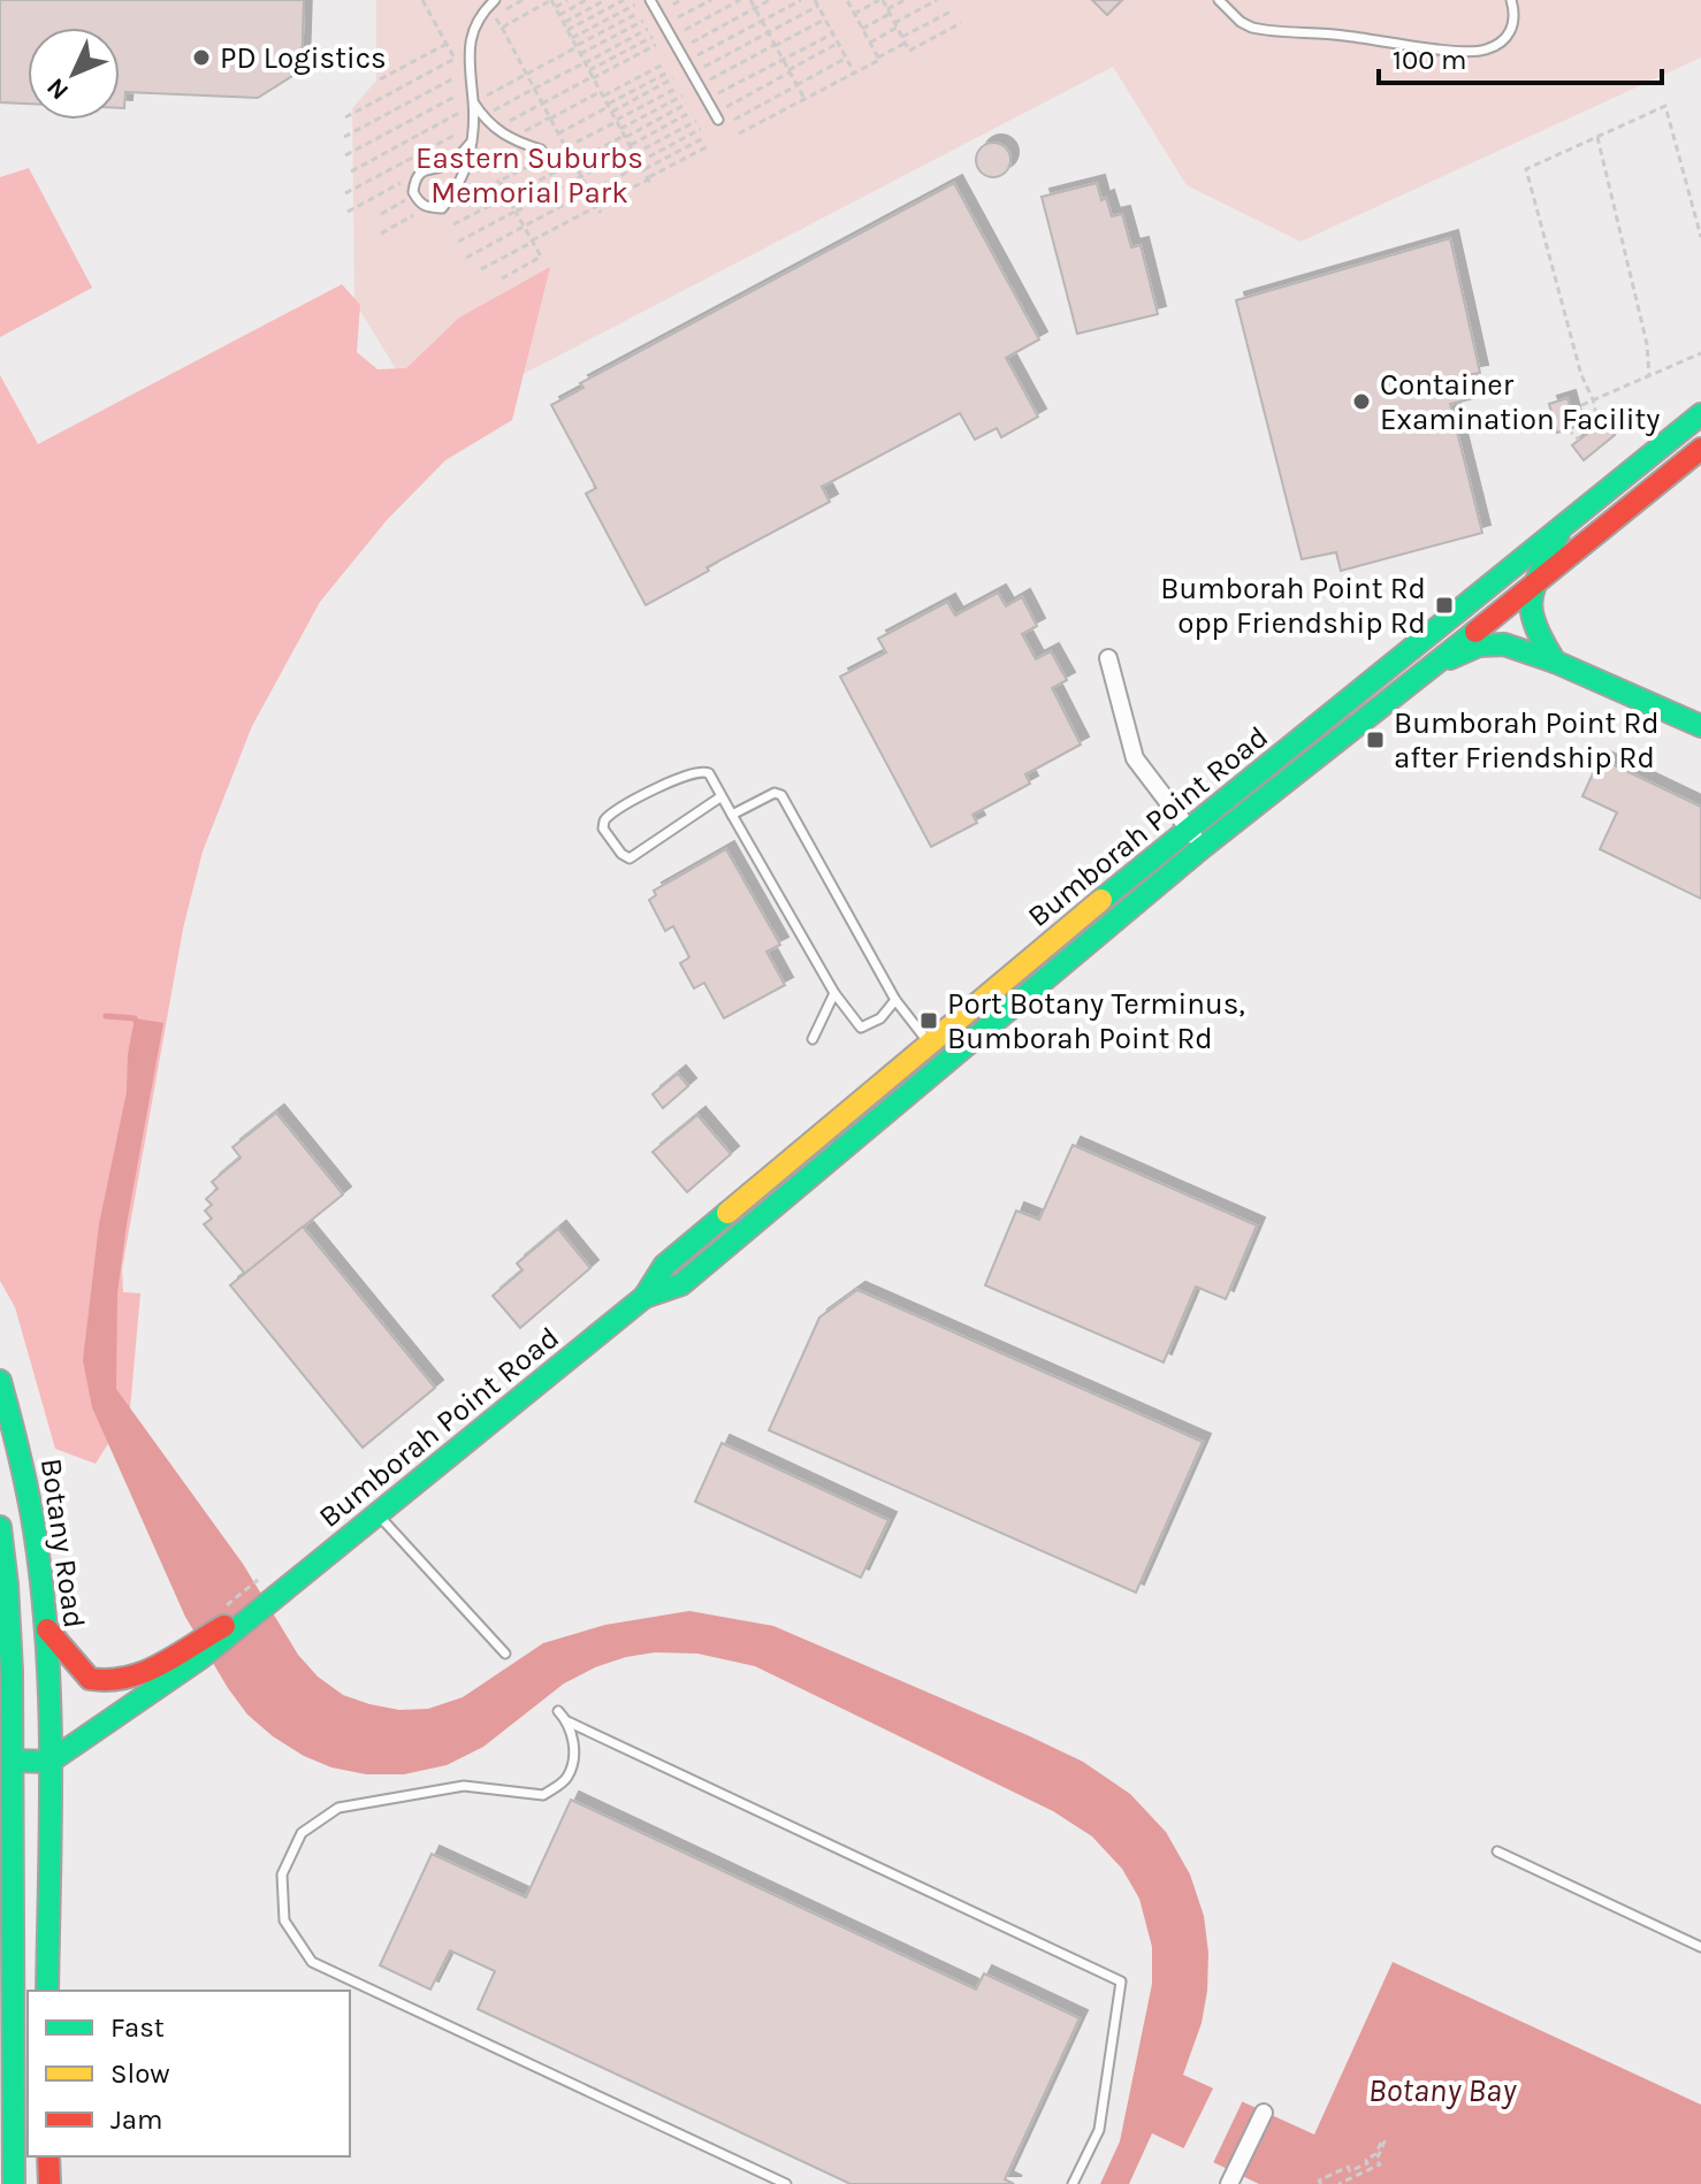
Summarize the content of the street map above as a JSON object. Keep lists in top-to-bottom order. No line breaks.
{"streets":{"main road":["Bumborah Point Road","Botany Road"]},"crossings":[["Bumborah Point Road","Botany Road"]],"water":["Botany Bay"],"parks":["Eastern Suburbs Memorial Park"],"places":{"other":["PD Logistics","Container Examination Facility"],"transit":["Bumborah Point Rd opp Friendship Rd","Bumborah Point Rd after Friendship Rd","Port Botany Terminus, Bumborah Point Rd"]},"legend":["Fast","Slow","Jam"],"scale_bar":"100 m","north":"bottom left"}
